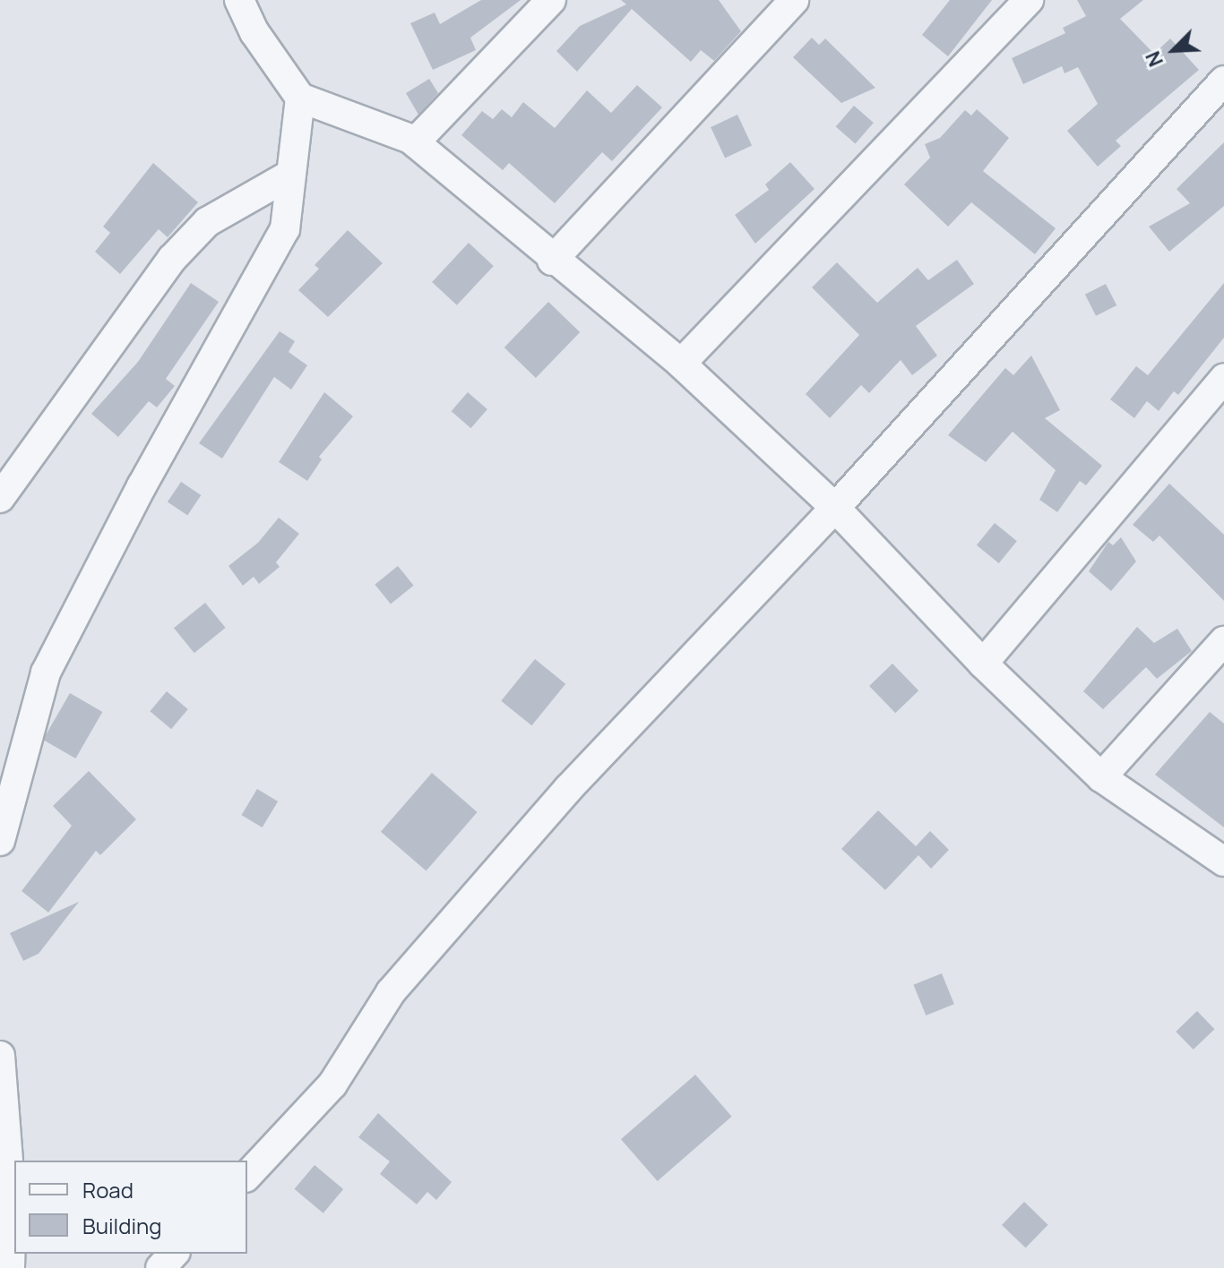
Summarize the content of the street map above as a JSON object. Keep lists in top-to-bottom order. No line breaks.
{"legend":["Road","Building"],"north":"bottom left"}
